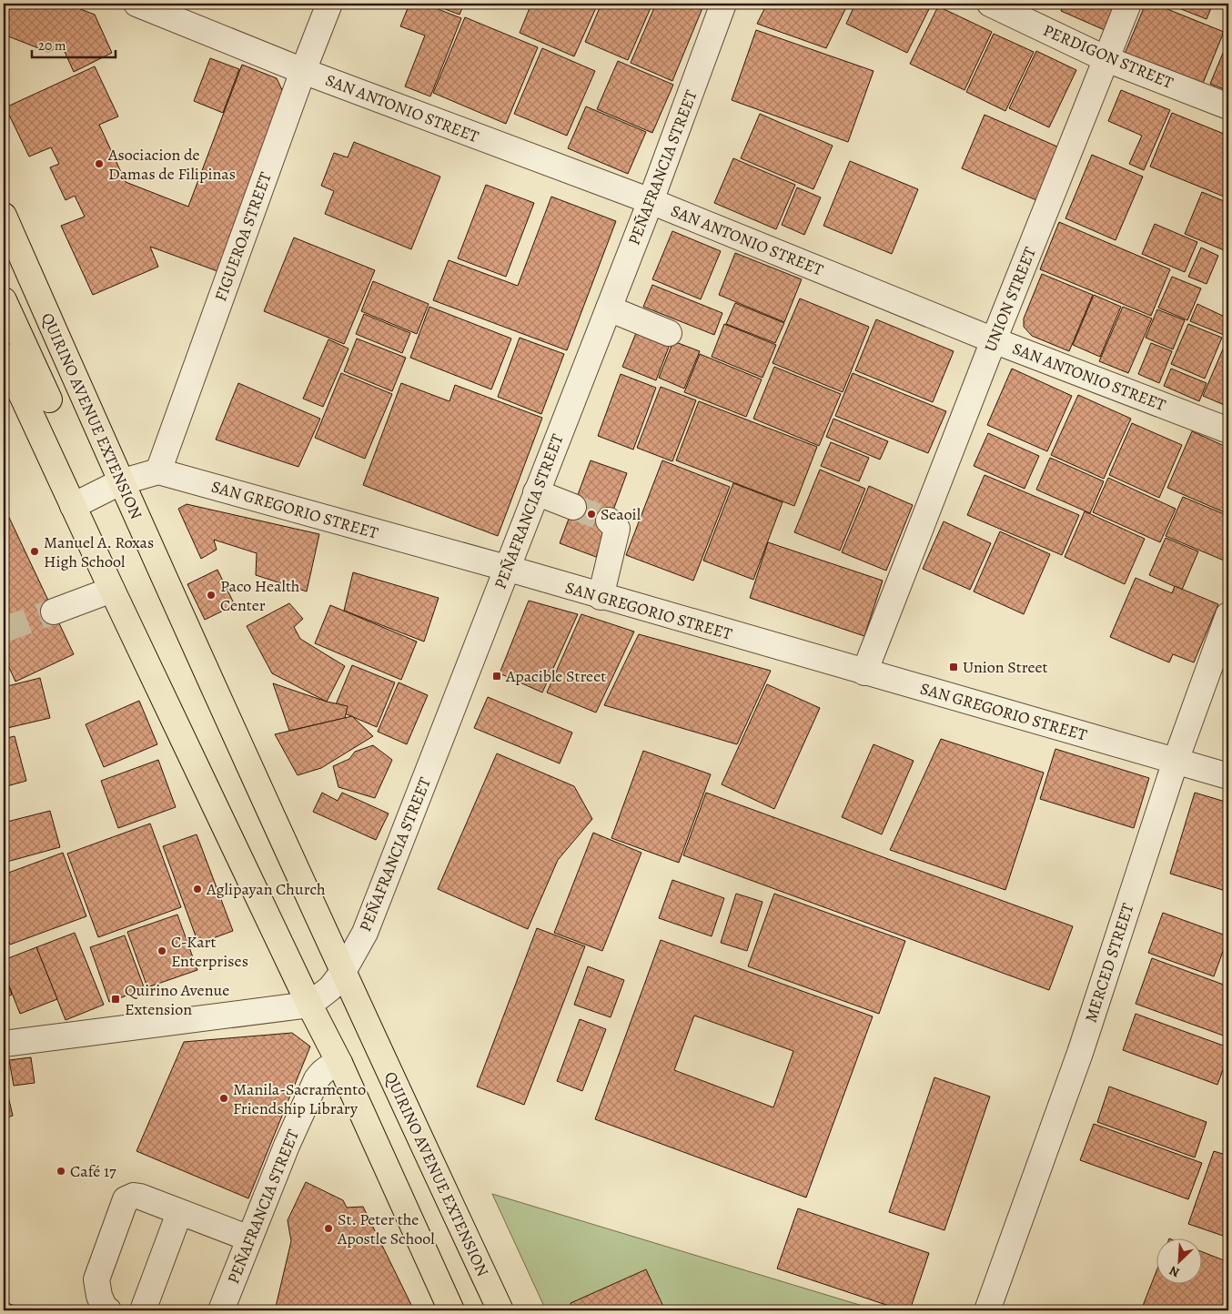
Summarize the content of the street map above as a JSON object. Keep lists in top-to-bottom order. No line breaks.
{"streets":{"main road":["QUIRINO AVENUE EXTENSION"],"street":["PERDIGON STREET","SAN ANTONIO STREET","PEÑAFRANCIA STREET","FIGUEROA STREET","UNION STREET","SAN GREGORIO STREET","MERCED STREET"]},"crossings":[["PERDIGON STREET","UNION STREET"],["SAN ANTONIO STREET","PEÑAFRANCIA STREET"],["SAN ANTONIO STREET","FIGUEROA STREET"],["SAN ANTONIO STREET","UNION STREET"],["PEÑAFRANCIA STREET","QUIRINO AVENUE EXTENSION"],["PEÑAFRANCIA STREET","SAN GREGORIO STREET"],["FIGUEROA STREET","SAN GREGORIO STREET"],["UNION STREET","SAN GREGORIO STREET"],["SAN GREGORIO STREET","MERCED STREET"]],"places":{"other":["Asociacion de Damas de Filipinas","Seaoil","Manuel A. Roxas High School","Paco Health Center","Aglipayan Church","C-Kart Enterprises","Manila-Sacramento Friendship Library","Café 17","St. Peter the Apostle School"],"transit":["Union Street","Apacible Street","Quirino Avenue Extension"]},"scale_bar":"20 m","north":"bottom left"}
